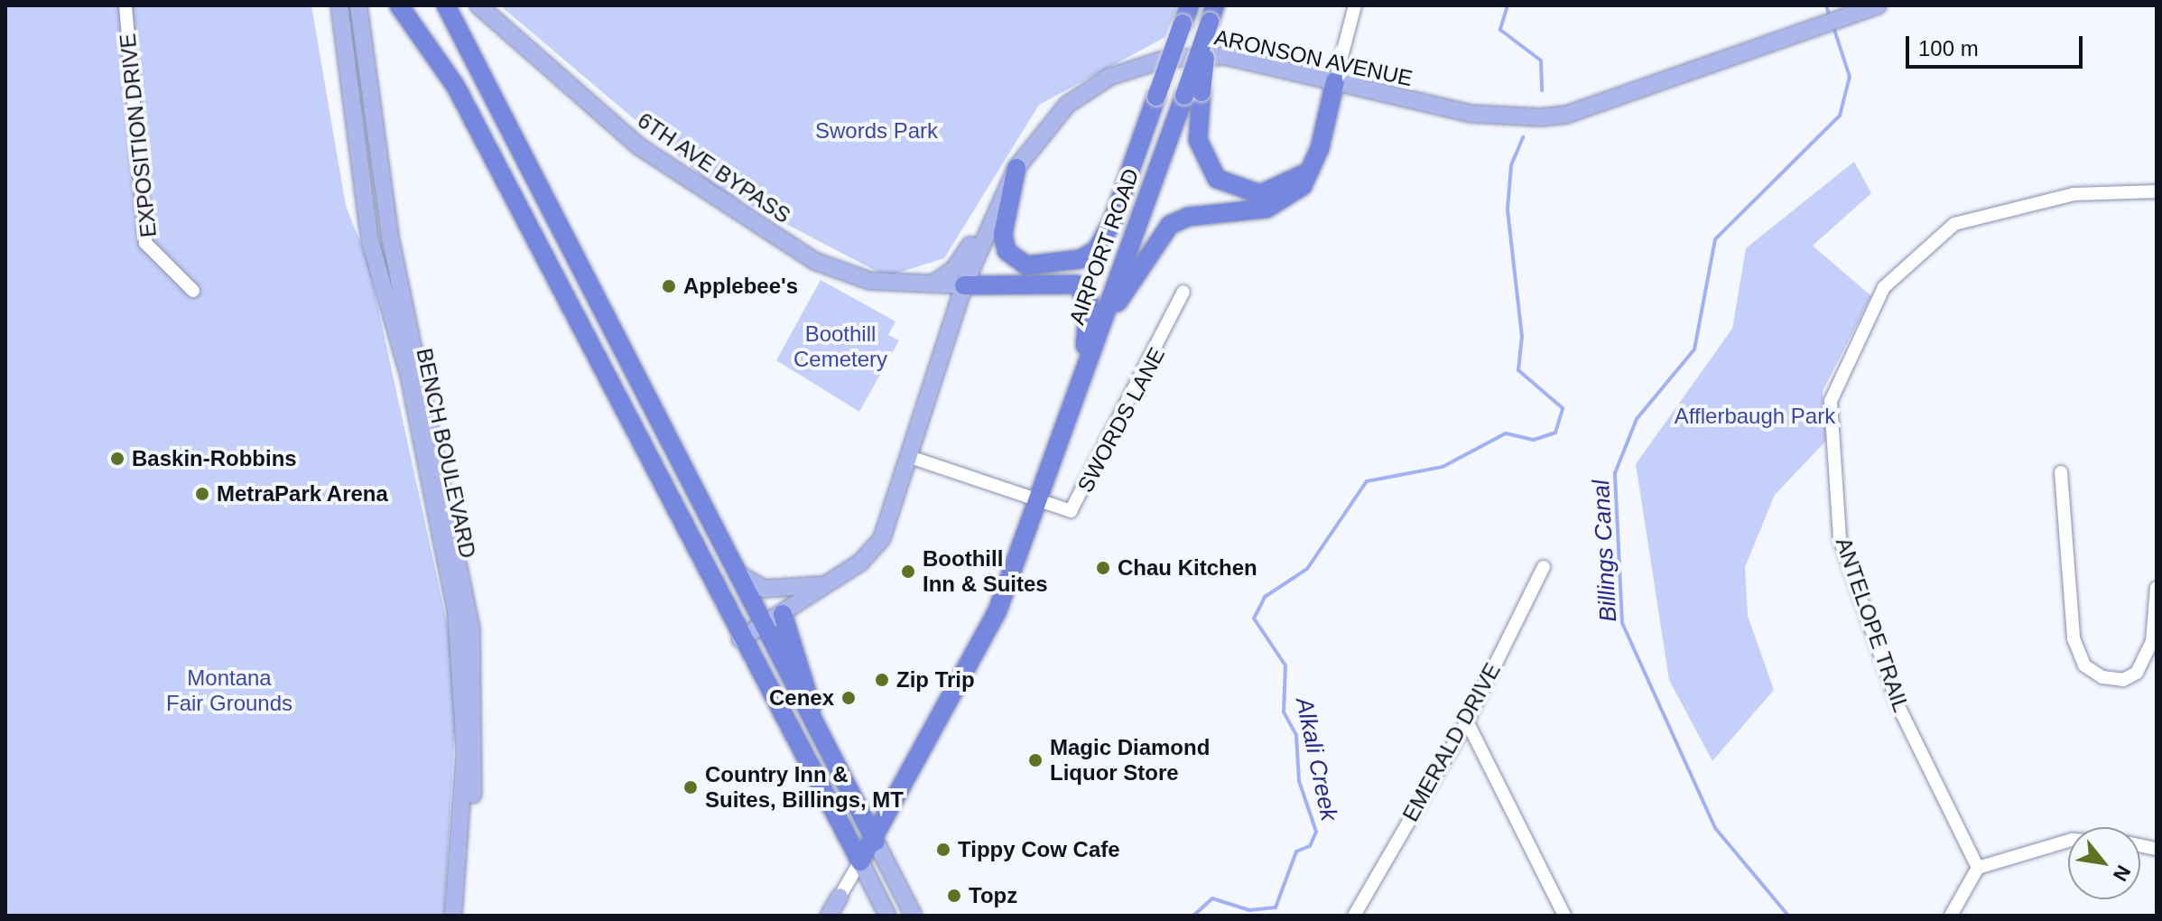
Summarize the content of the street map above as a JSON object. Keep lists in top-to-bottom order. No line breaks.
{"streets":{"highway":["AIRPORT ROAD"],"main road":["ARONSON AVENUE","6TH AVE BYPASS","BENCH BOULEVARD"],"street":["EXPOSITION DRIVE","SWORDS LANE","ANTELOPE TRAIL","EMERALD DRIVE"]},"crossings":[["ARONSON AVENUE","6TH AVE BYPASS"],["ARONSON AVENUE","SWORDS LANE"],["AIRPORT ROAD","SWORDS LANE"]],"water":["Billings Canal","Alkali Creek"],"parks":["Swords Park","Boothill Cemetery","Afflerbaugh Park","Montana Fair Grounds"],"places":["Applebee's","Baskin-Robbins","MetraPark Arena","Chau Kitchen","Boothill Inn & Suites","Zip Trip","Cenex","Magic Diamond Liquor Store","Country Inn & Suites, Billings, MT","Tippy Cow Cafe","Topz"],"scale_bar":"100 m","north":"bottom right"}
